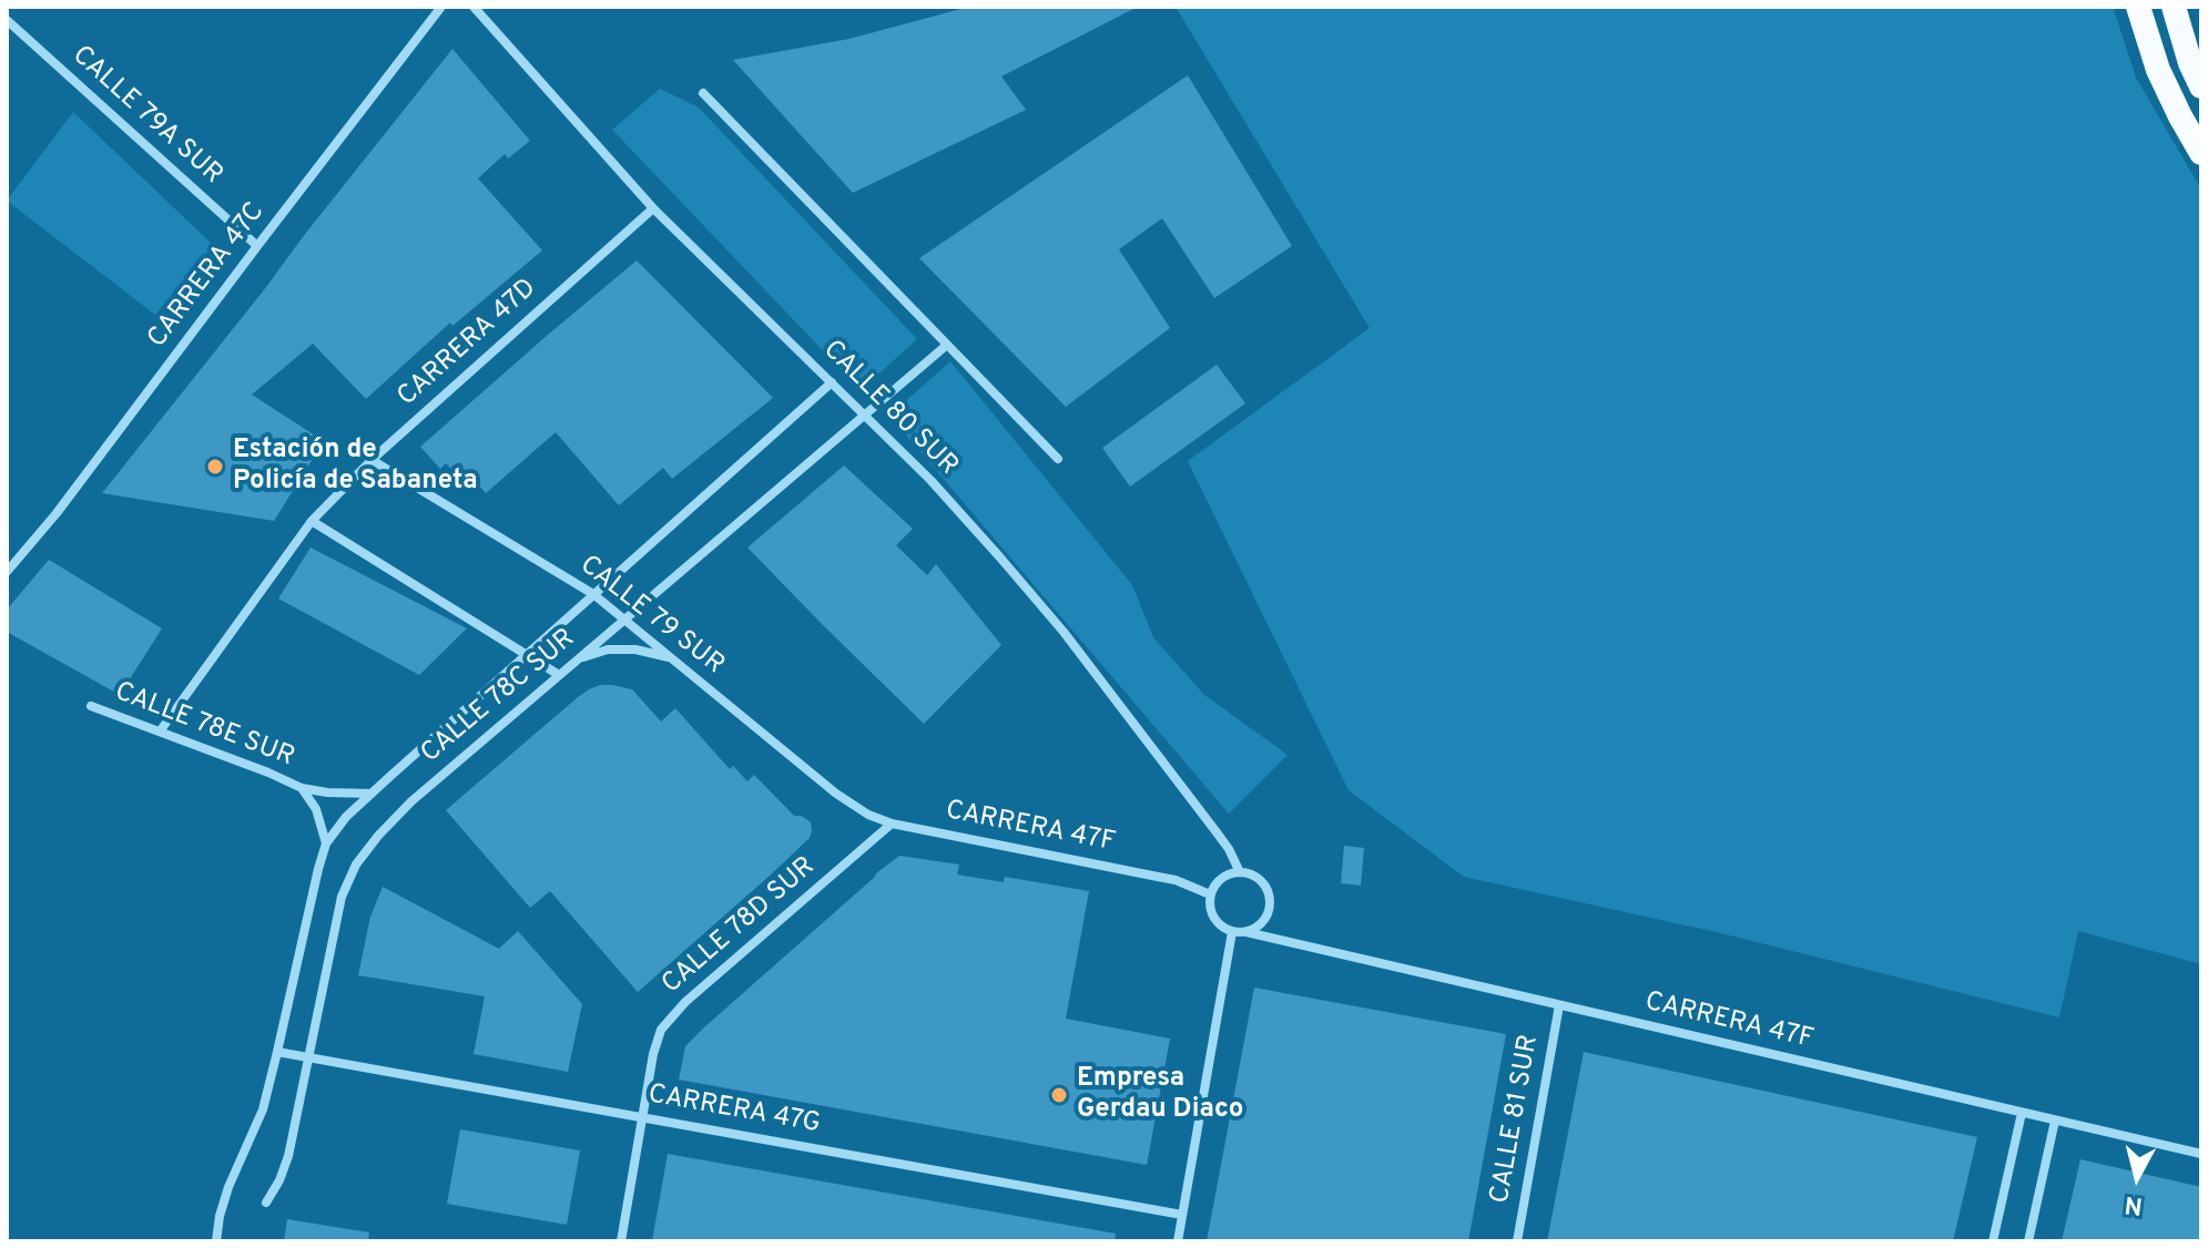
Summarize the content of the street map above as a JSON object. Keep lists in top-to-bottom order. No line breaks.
{"streets":{"street":["CALLE 79A SUR","CARRERA 47C","CARRERA 47D","CALLE 80 SUR","CALLE 79 SUR","CALLE 78C SUR","CALLE 78E SUR","CARRERA 47F","CALLE 78D SUR","CARRERA 47G","CALLE 81 SUR"]},"crossings":[["CALLE 79A SUR","CARRERA 47C"],["CARRERA 47D","CALLE 80 SUR"],["CARRERA 47D","CALLE 79 SUR"],["CARRERA 47D","CALLE 78E SUR"],["CALLE 80 SUR","CALLE 78C SUR"],["CALLE 80 SUR","CARRERA 47F"],["CALLE 79 SUR","CALLE 78C SUR"],["CALLE 79 SUR","CARRERA 47F"],["CALLE 79 SUR","CALLE 78D SUR"],["CALLE 78C SUR","CALLE 78E SUR"],["CALLE 78C SUR","CARRERA 47G"],["CARRERA 47F","CALLE 78D SUR"],["CARRERA 47F","CALLE 81 SUR"],["CALLE 78D SUR","CARRERA 47G"]],"places":["Estación de Policía de Sabaneta","Empresa Gerdau Diaco"],"north":"bottom"}
